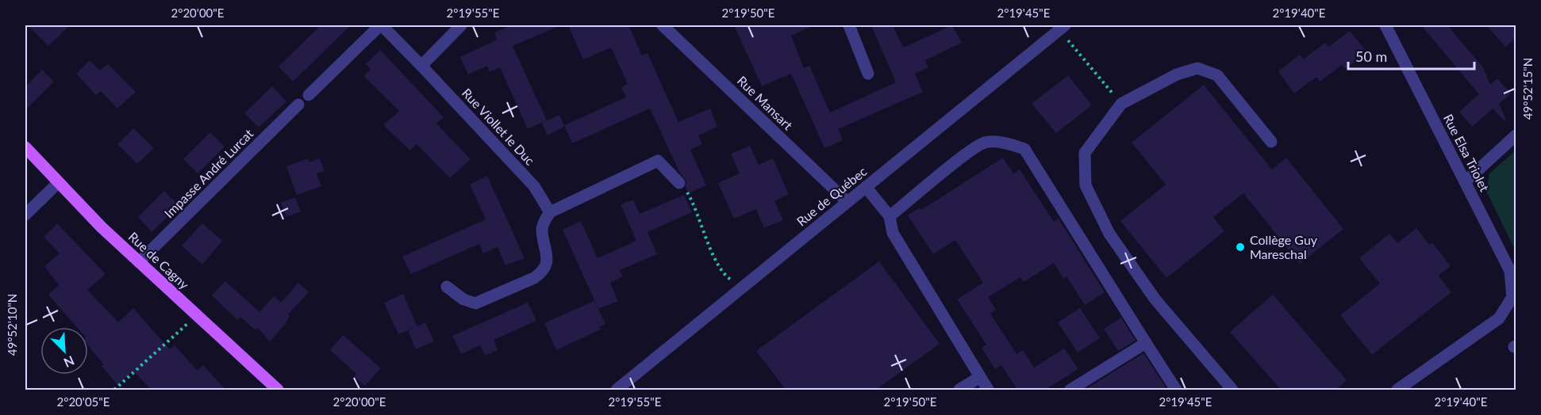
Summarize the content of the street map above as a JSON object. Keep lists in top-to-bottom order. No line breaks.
{"streets":{"main road":["Rue de Cagny"],"street":["Rue Mansart","Rue Viollet le Duc","Rue Elsa Triolet","Impasse André Lurcat","Rue de Québec"]},"crossings":[["Rue Mansart","Rue de Québec"],["Impasse André Lurcat","Rue de Cagny"]],"places":["Collège Guy Mareschal"],"scale_bar":"50 m","north":"bottom right","coordinates":["2°20'00\"E","2°19'55\"E","2°19'50\"E","2°19'45\"E","2°19'40\"E","49°52'15\"N","49°52'10\"N","2°20'05\"E"]}
